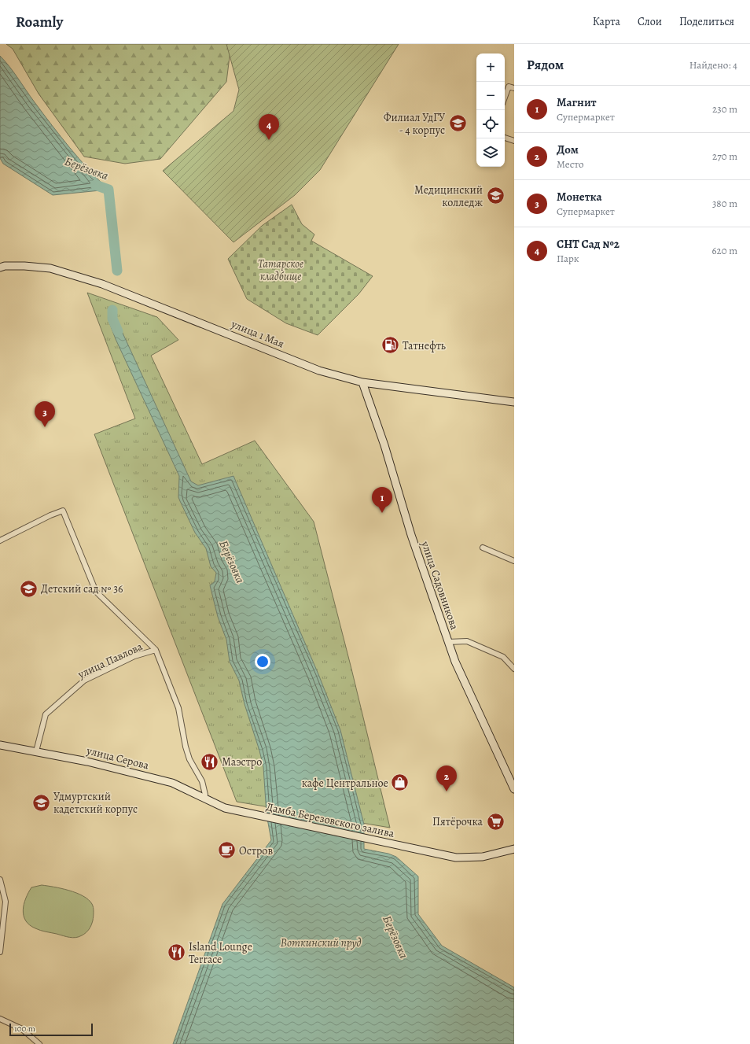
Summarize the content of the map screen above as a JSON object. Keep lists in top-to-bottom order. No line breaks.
{"streets":{"main road":["улица 1 Мая","улица Садовникова","улица Серова","Дамба Березовского залива"],"street":["улица Павлова"]},"crossings":[["улица 1 Мая","улица Садовникова"],["улица Павлова","улица Серова"],["улица Серова","Дамба Березовского залива"]],"water":["Берёзовка","Воткинский пруд"],"parks":["Татарское кладбище"],"places":{"school or university":["Филиал УдГУ - 4 корпус","Медицинский колледж","Детский сад № 36","Удмуртский кадетский корпус"],"fuel station":["Татнефть"],"restaurant":["Маэстро","Island Lounge Terrace"],"shop":["кафе Центральное"],"supermarket":["Пятёрочка"],"cafe":["Остров"]},"scale_bar":"100 m","page":{"header":"Roamly","nav":["Карта","Слои","Поделиться"],"heading":["Рядом","Найдено: 4"],"map_buttons":["+","−"],"list":[{"mark":"1","name":"Магнит","note":"Супермаркет","value":"230 m"},{"mark":"2","name":"Дом","note":"Место","value":"270 m"},{"mark":"3","name":"Монетка","note":"Супермаркет","value":"380 m"},{"mark":"4","name":"СНТ Сад №2","note":"Парк","value":"620 m"}],"pins":["4","3","1","2"],"scale":"100 m"}}
